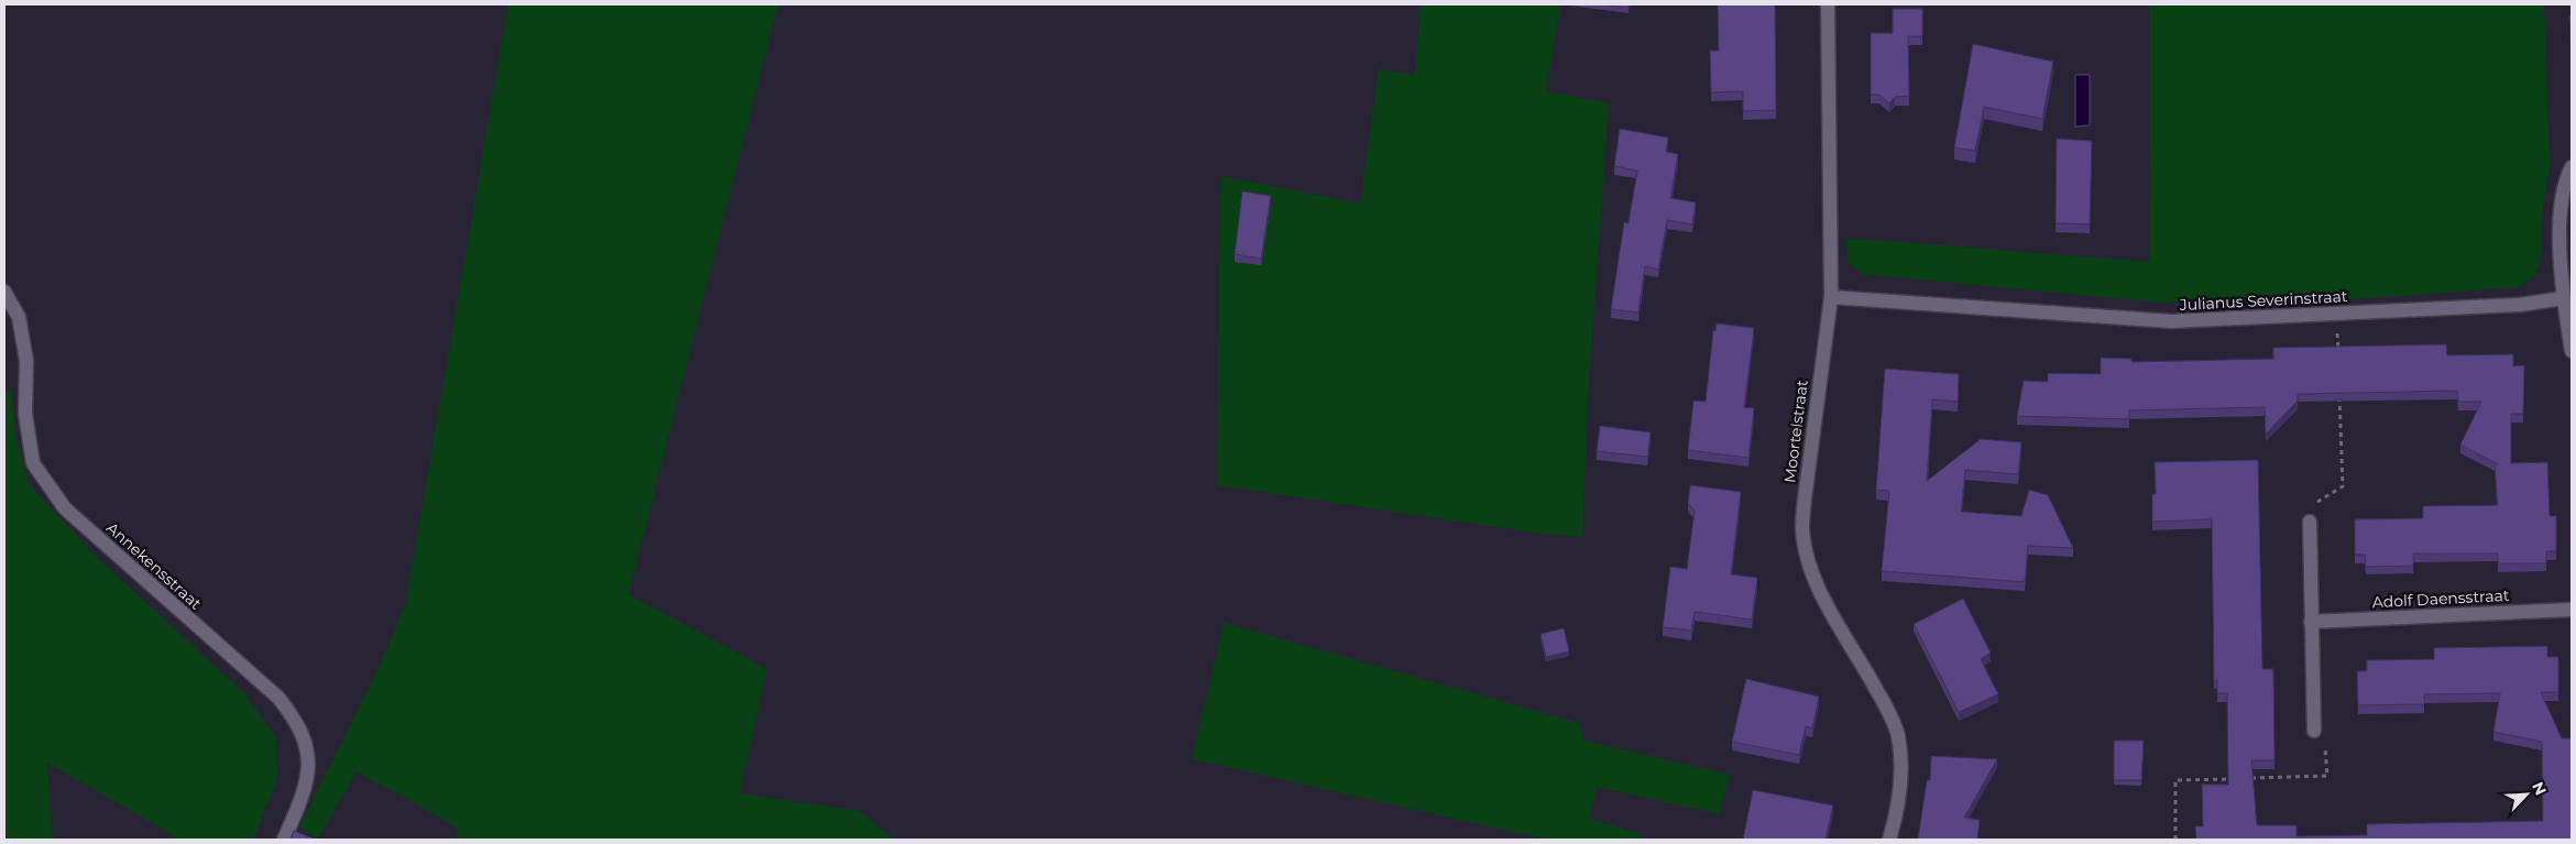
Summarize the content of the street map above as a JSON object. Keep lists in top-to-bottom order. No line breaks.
{"streets":{"street":["Julianus Severinstraat","Moortelstraat","Annekensstraat","Adolf Daensstraat"]},"crossings":[["Julianus Severinstraat","Moortelstraat"]],"north":"top right"}
